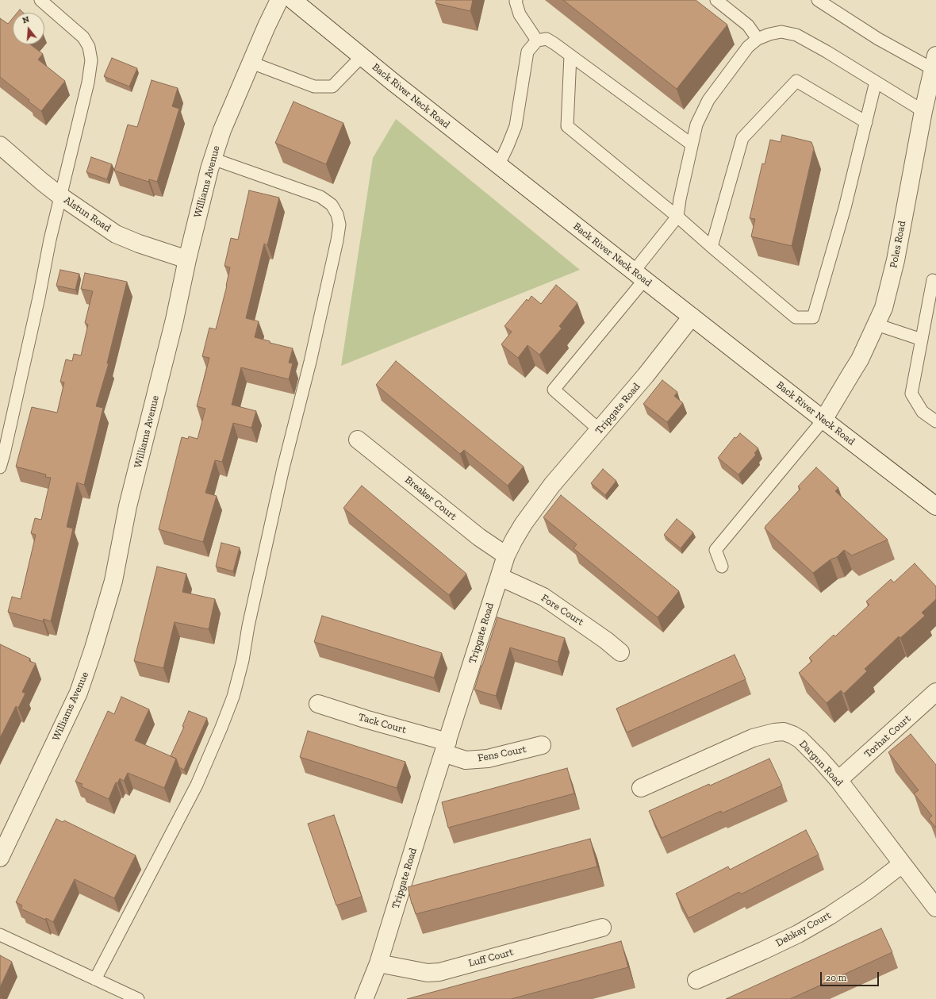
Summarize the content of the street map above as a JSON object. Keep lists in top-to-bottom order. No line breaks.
{"streets":{"street":["Back River Neck Road","Williams Avenue","Alstun Road","Poles Road","Tripgate Road","Breaker Court","Fore Court","Tack Court","Torhat Court","Fens Court","Dargun Road","Debkay Court","Luff Court"]},"crossings":[["Back River Neck Road","Poles Road"],["Back River Neck Road","Tripgate Road"],["Williams Avenue","Alstun Road"],["Tripgate Road","Breaker Court"],["Tripgate Road","Fore Court"],["Tripgate Road","Tack Court"],["Tripgate Road","Fens Court"],["Tripgate Road","Luff Court"],["Tack Court","Fens Court"],["Torhat Court","Dargun Road"],["Dargun Road","Debkay Court"]],"scale_bar":"20 m","north":"top"}
